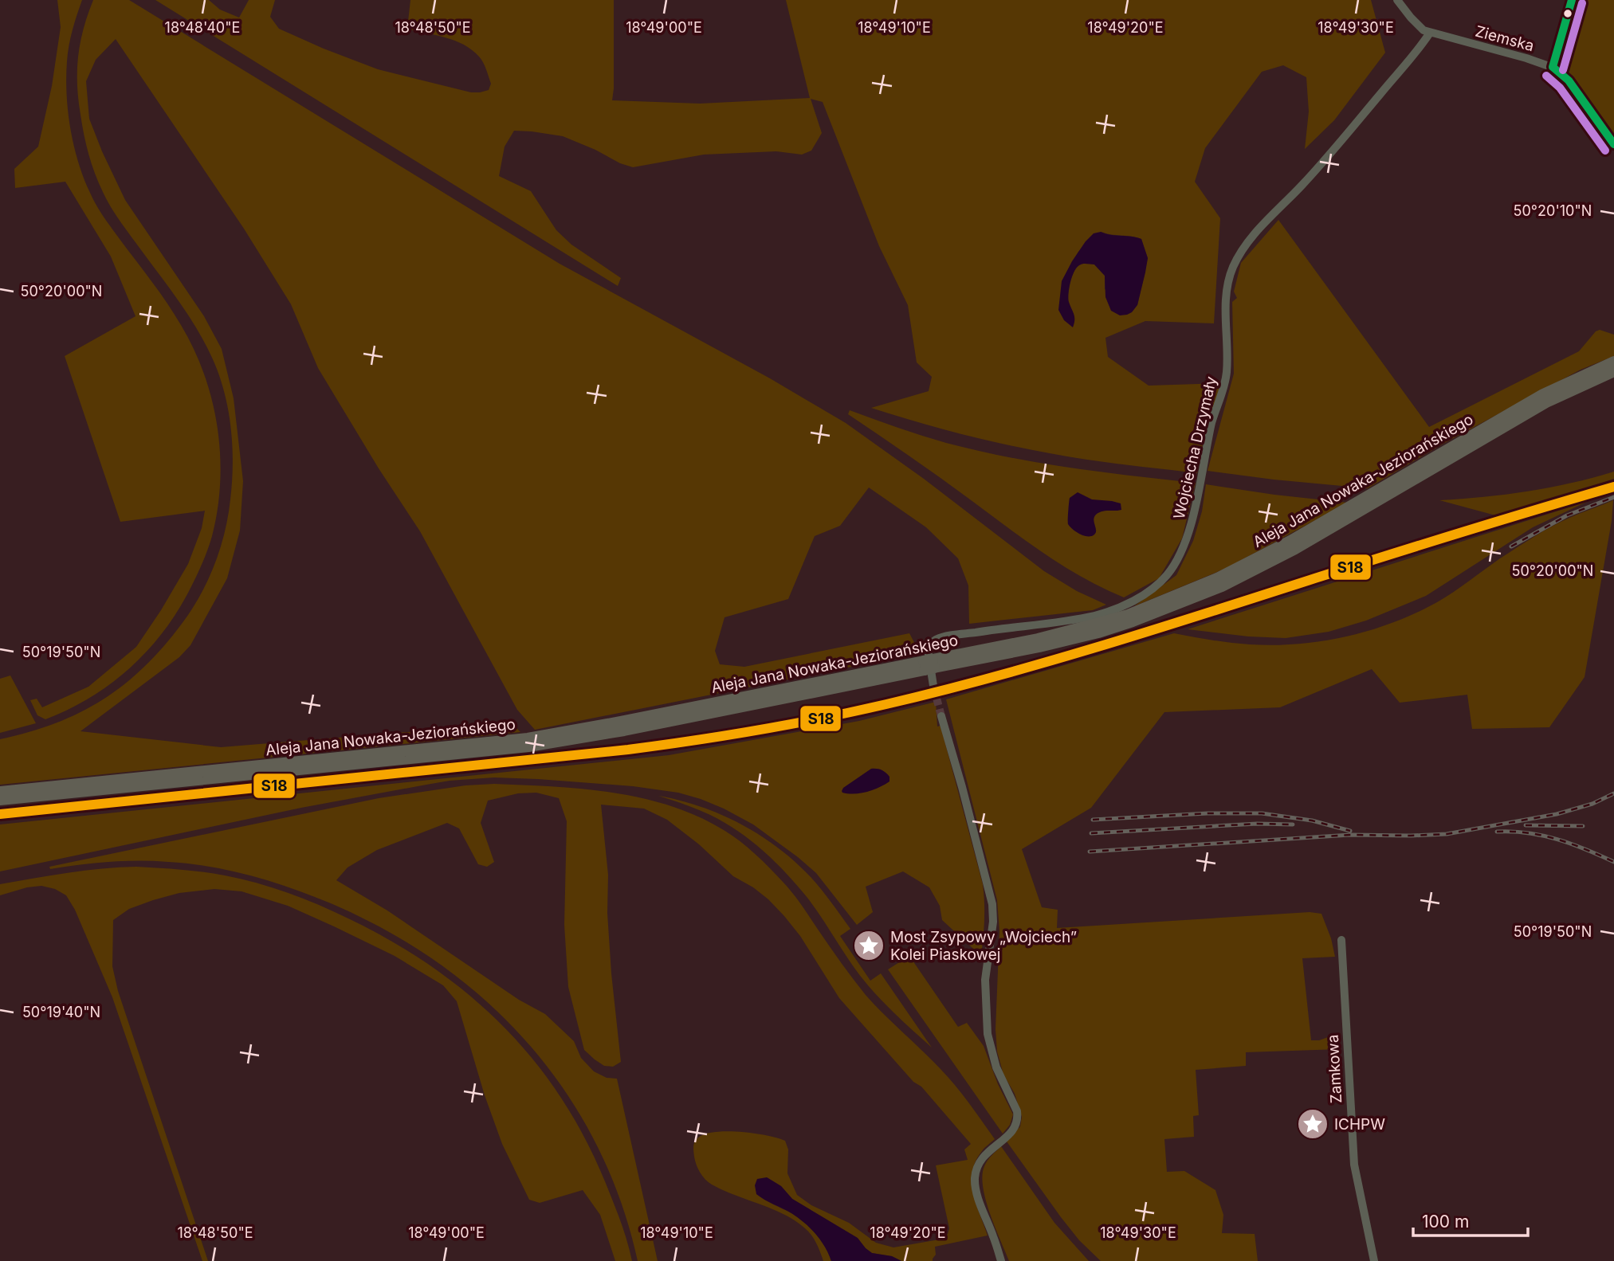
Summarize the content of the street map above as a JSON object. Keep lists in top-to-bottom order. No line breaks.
{"streets":{"main road":["Aleja Jana Nowaka-Jeziorańskiego"],"street":["Ziemska","Wojciecha Drzymały","Zamkowa"]},"crossings":[["Ziemska","Wojciecha Drzymały"]],"places":{"place":["Most Zsypowy „Wojciech” Kolei Piaskowej","ICHPW"]},"lines":["transit line S18"],"scale_bar":"100 m","coordinates":["18°48'40\"E","18°48'50\"E","18°49'00\"E","18°49'10\"E","18°49'20\"E","18°49'30\"E","50°20'10\"N","50°20'00\"N","50°19'50\"N","50°19'40\"N"]}
